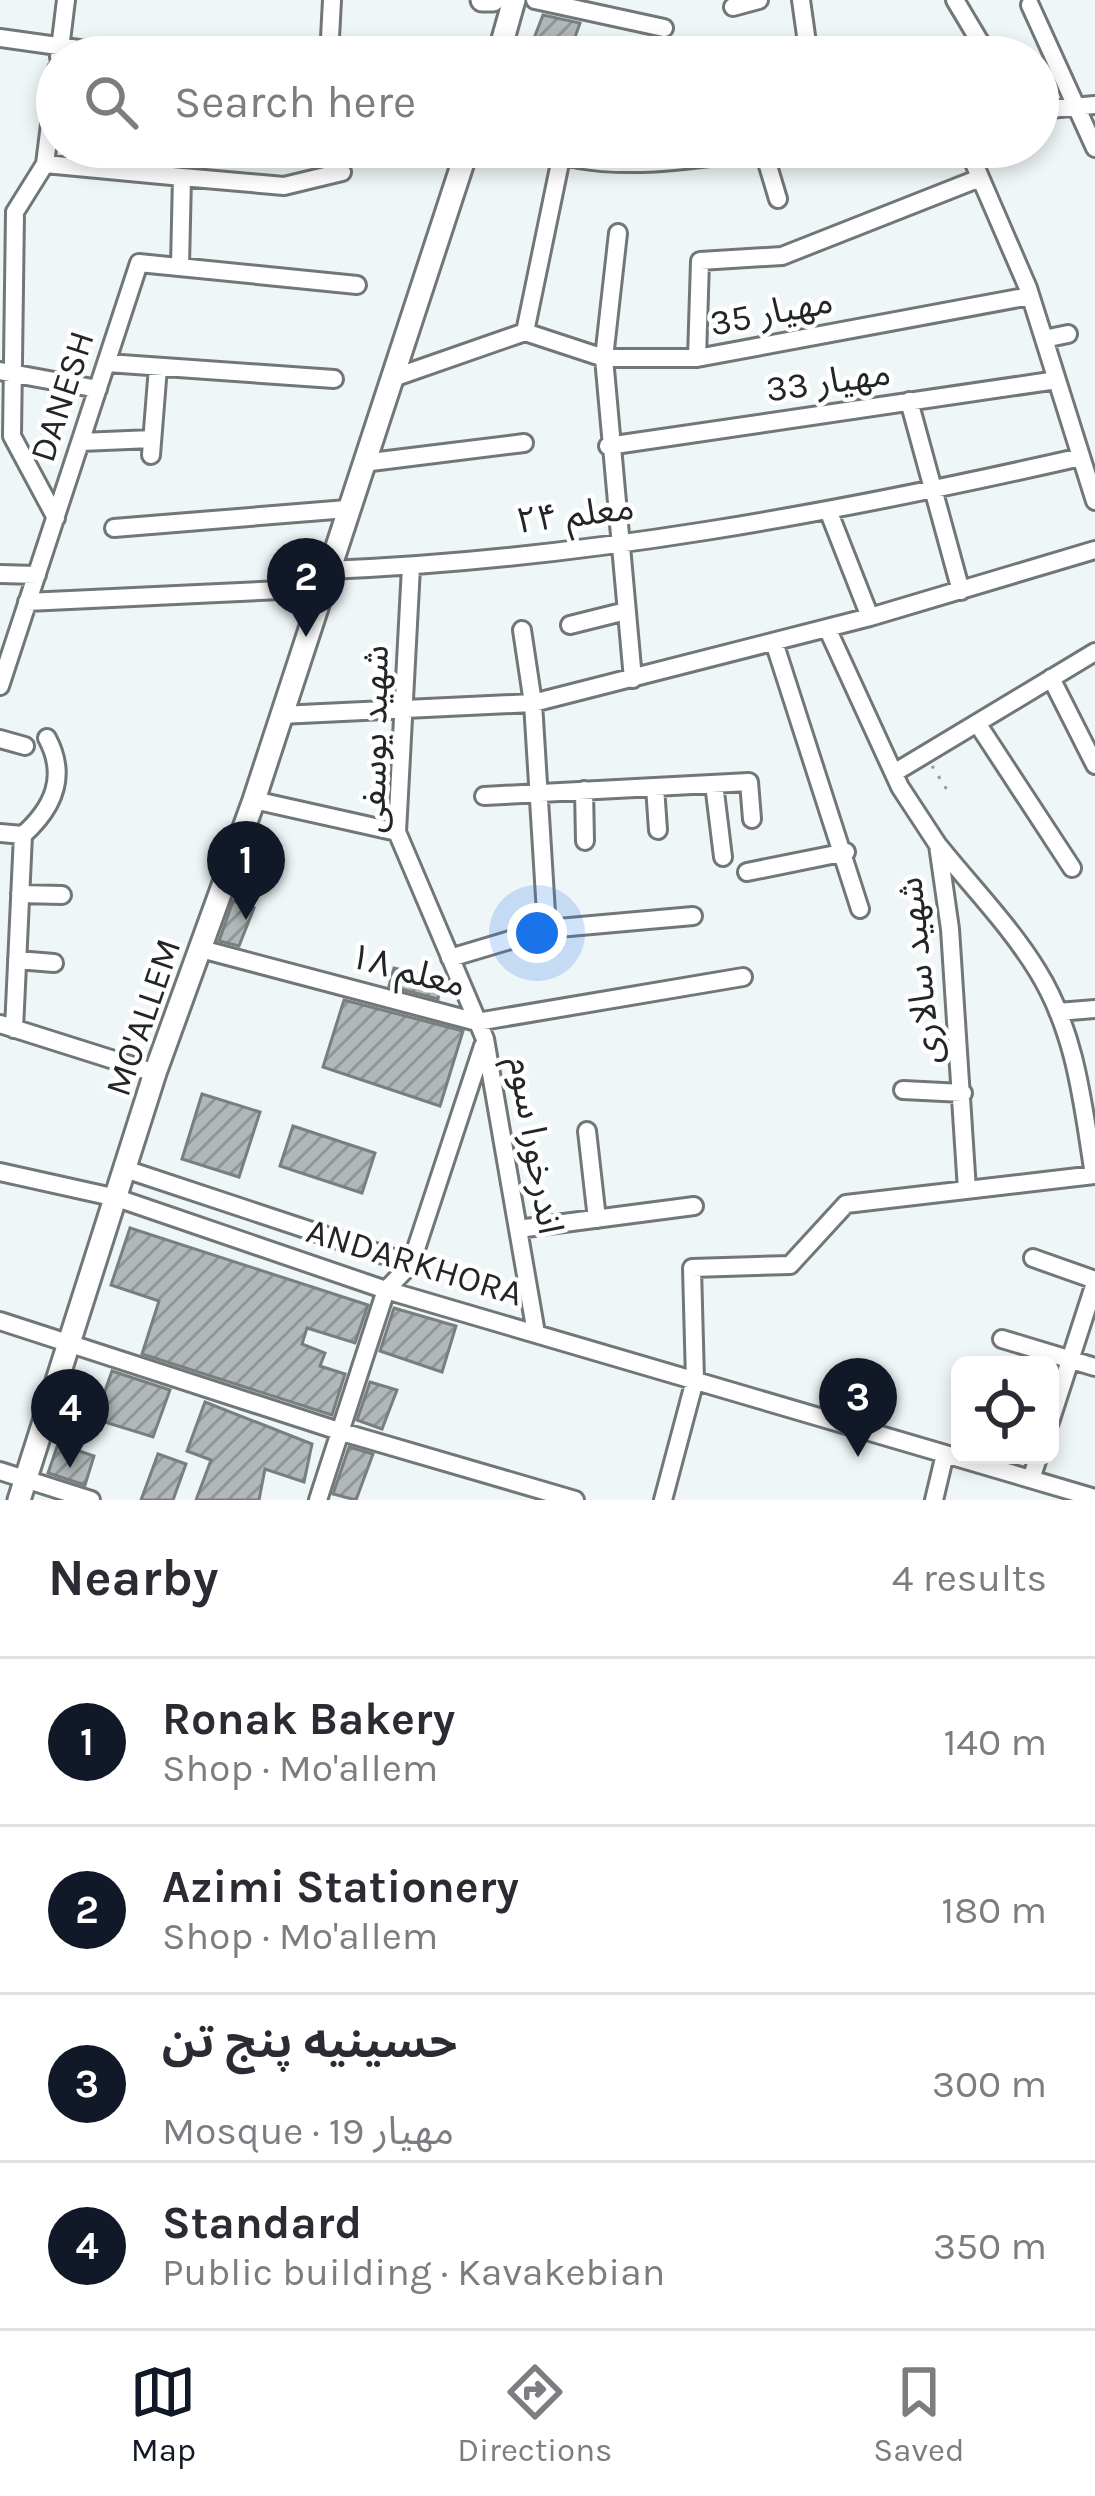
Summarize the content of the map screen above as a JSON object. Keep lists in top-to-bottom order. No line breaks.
{"streets":{"main road":["MO'ALLEM"],"street":["مهیار 35","مهیار 33","DANESH","معلم ۲۴","شهید یوسفی","معلم ۱۸","شهید سالاری","اندرخورا سوم","ANDARKHORA"]},"crossings":[["DANESH","معلم ۲۴"],["معلم ۲۴","شهید یوسفی"],["معلم ۲۴","MO'ALLEM"],["شهید یوسفی","معلم ۱۸"],["شهید یوسفی","اندرخورا سوم"],["معلم ۱۸","MO'ALLEM"],["معلم ۱۸","اندرخورا سوم"],["MO'ALLEM","ANDARKHORA"],["اندرخورا سوم","ANDARKHORA"]],"page":{"search":"Search here","pins":["2","1","3","4"],"heading":["Nearby","4 results"],"list":[{"mark":"1","name":"Ronak Bakery","note":"Shop · Mo'allem","value":"140 m"},{"mark":"2","name":"Azimi Stationery","note":"Shop · Mo'allem","value":"180 m"},{"mark":"3","name":"حسینیه پنج تن","note":"Mosque · مهیار 19","value":"300 m"},{"mark":"4","name":"Standard","note":"Public building · Kavakebian","value":"350 m"}],"nav":["Map","Directions","Saved"]}}
